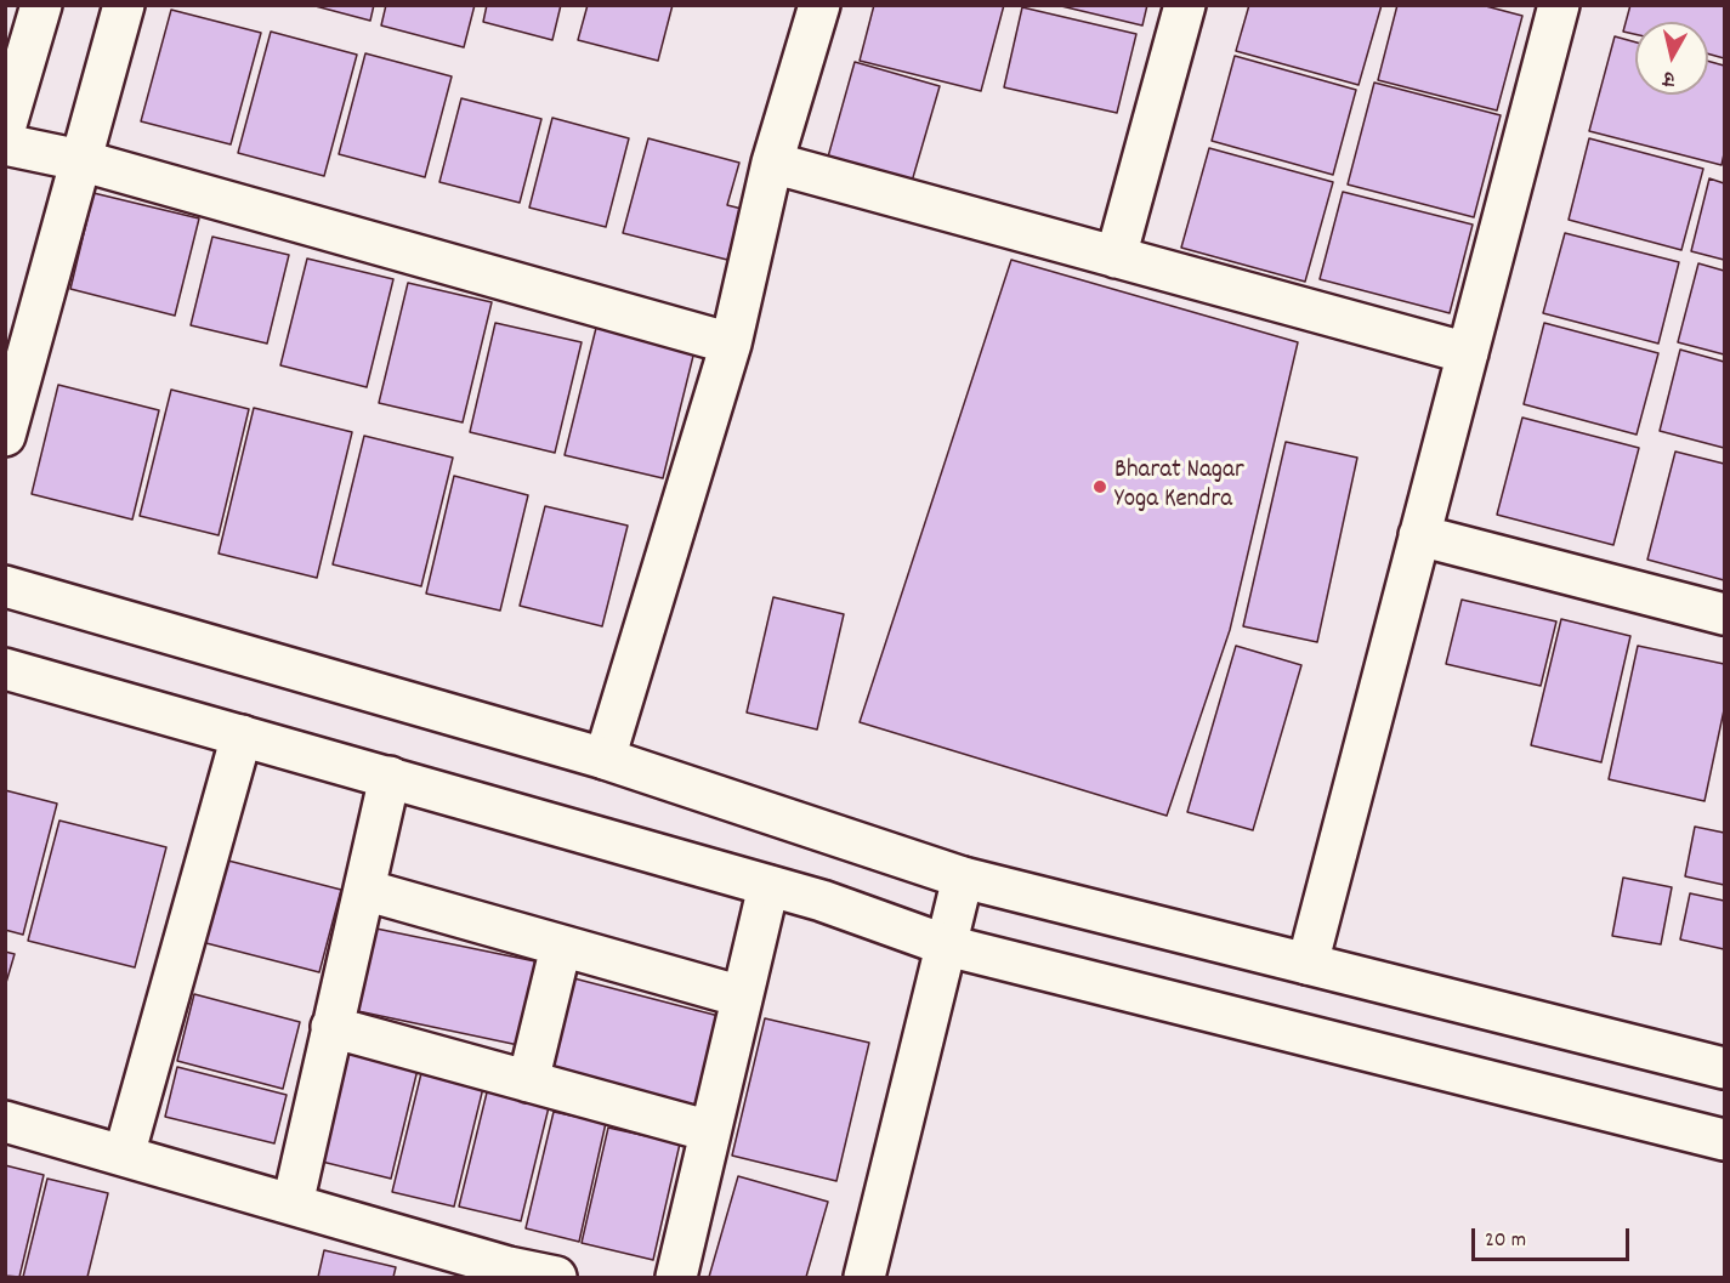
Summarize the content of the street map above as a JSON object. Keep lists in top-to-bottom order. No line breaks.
{"places":["Bharat Nagar Yoga Kendra"],"scale_bar":"20 m","north":"bottom"}
